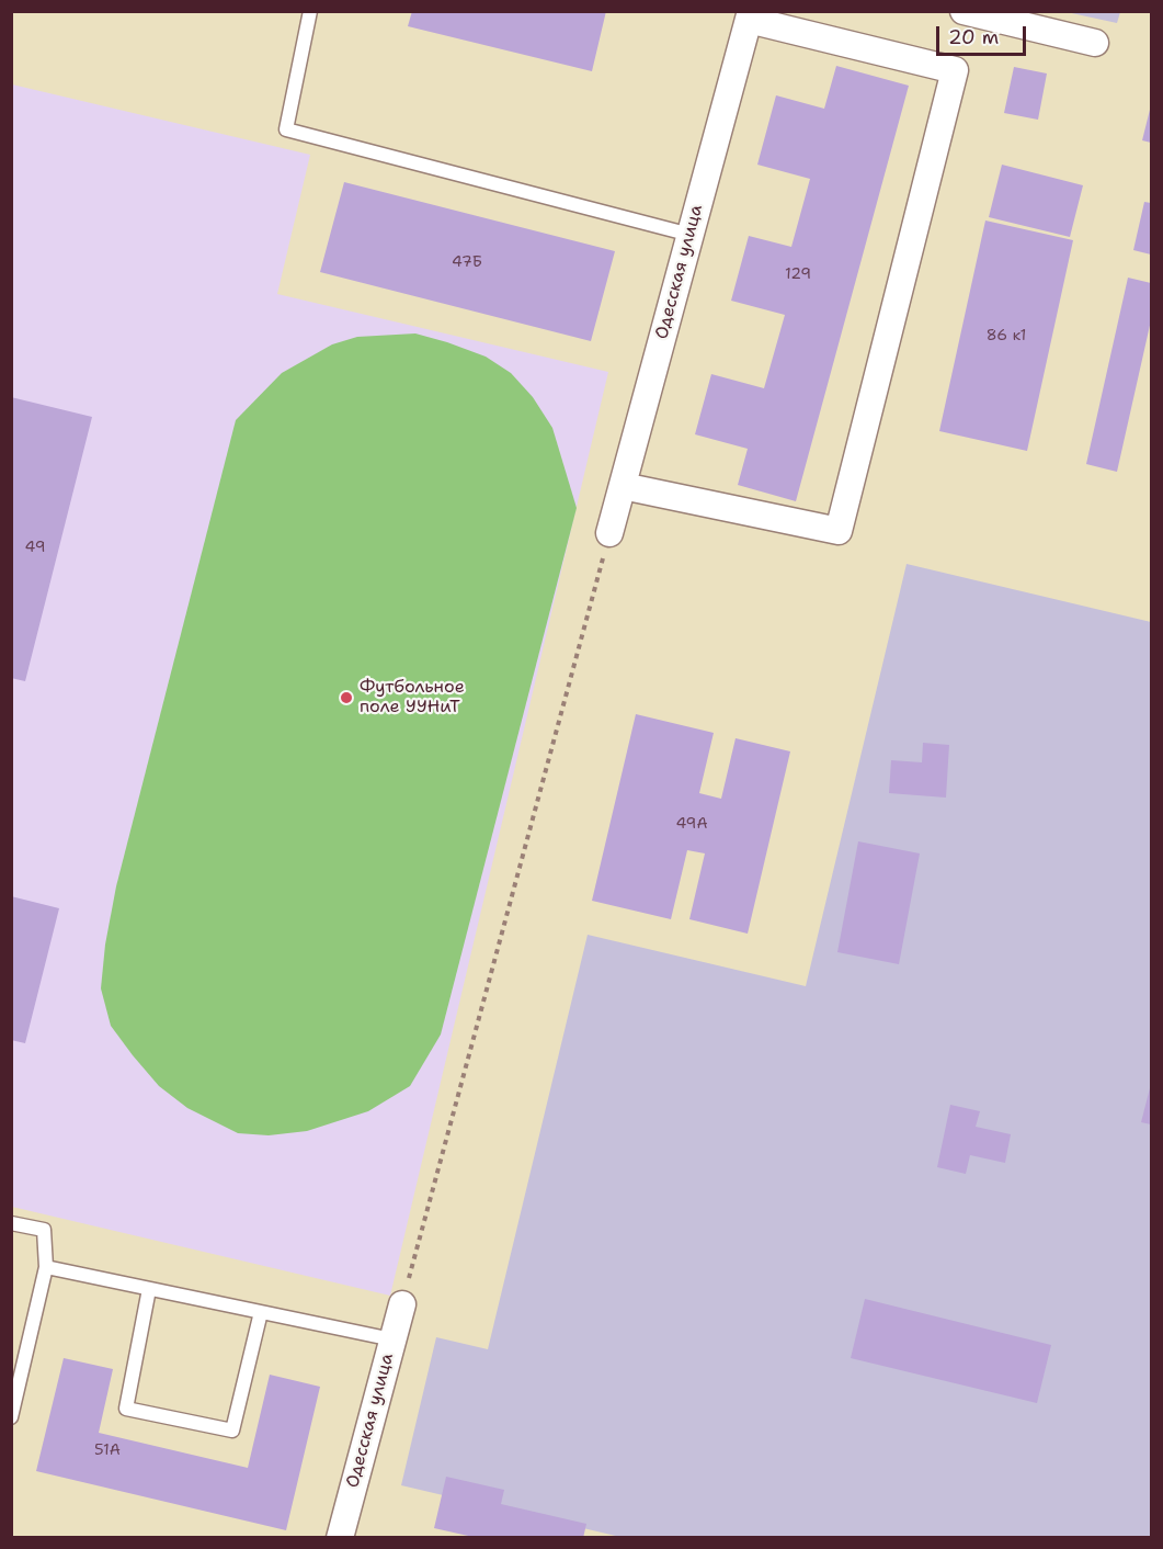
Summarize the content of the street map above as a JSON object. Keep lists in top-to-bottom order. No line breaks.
{"streets":{"street":["Одесская улица"]},"places":["Футбольное поле УУНиТ"],"house_numbers":["47Б","129","86 к1","49","49А","51А"],"scale_bar":"20 m"}
